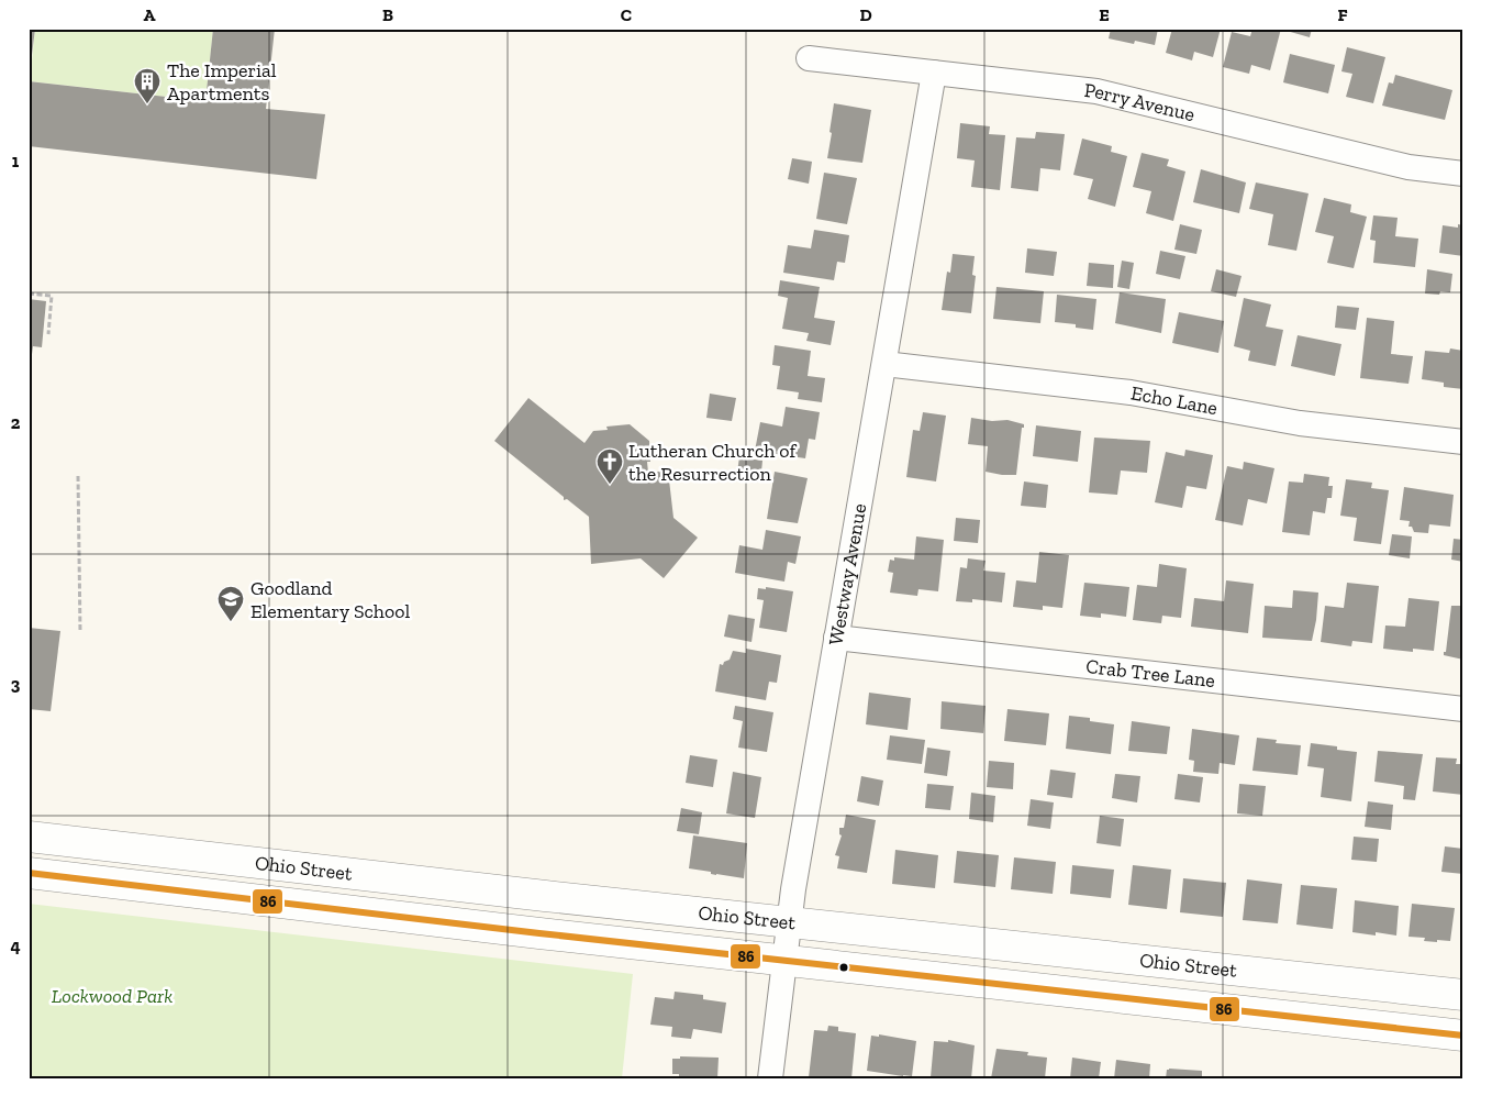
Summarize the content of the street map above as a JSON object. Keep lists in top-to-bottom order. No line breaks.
{"streets":{"street":["Perry Avenue","Echo Lane","Westway Avenue","Crab Tree Lane","Ohio Street"]},"crossings":[["Perry Avenue","Westway Avenue"],["Echo Lane","Westway Avenue"],["Westway Avenue","Crab Tree Lane"],["Westway Avenue","Ohio Street"]],"parks":["Lockwood Park"],"places":{"building":["The Imperial Apartments"],"church":["Lutheran Church of the Resurrection"],"school or university":["Goodland Elementary School"]},"lines":["transit line 86"],"grid":{"columns":["A","B","C","D","E","F"],"rows":["1","2","3","4"]}}
